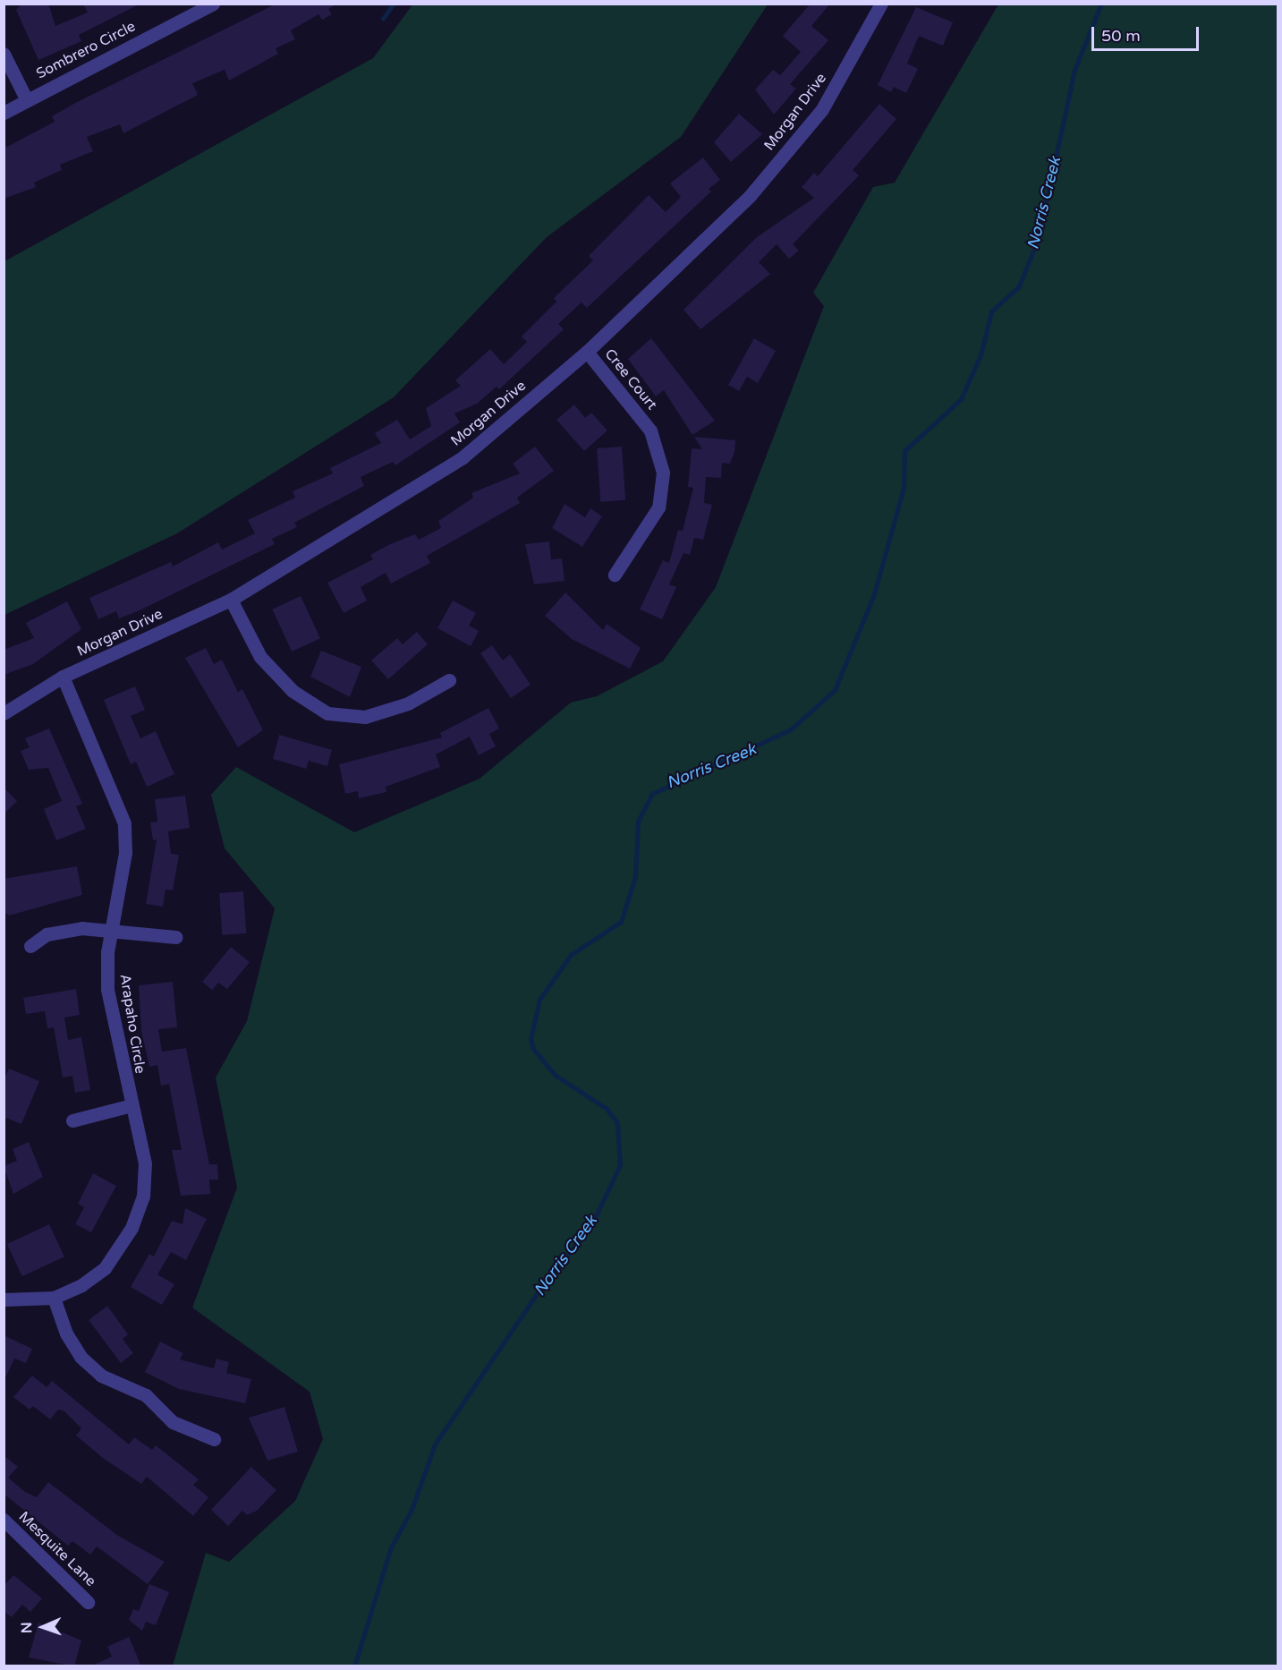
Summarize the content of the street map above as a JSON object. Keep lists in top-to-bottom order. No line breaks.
{"streets":{"street":["Sombrero Circle","Morgan Drive","Cree Court","Arapaho Circle","Mesquite Lane"]},"crossings":[["Morgan Drive","Cree Court"],["Morgan Drive","Arapaho Circle"]],"water":["Norris Creek"],"scale_bar":"50 m","north":"left"}
